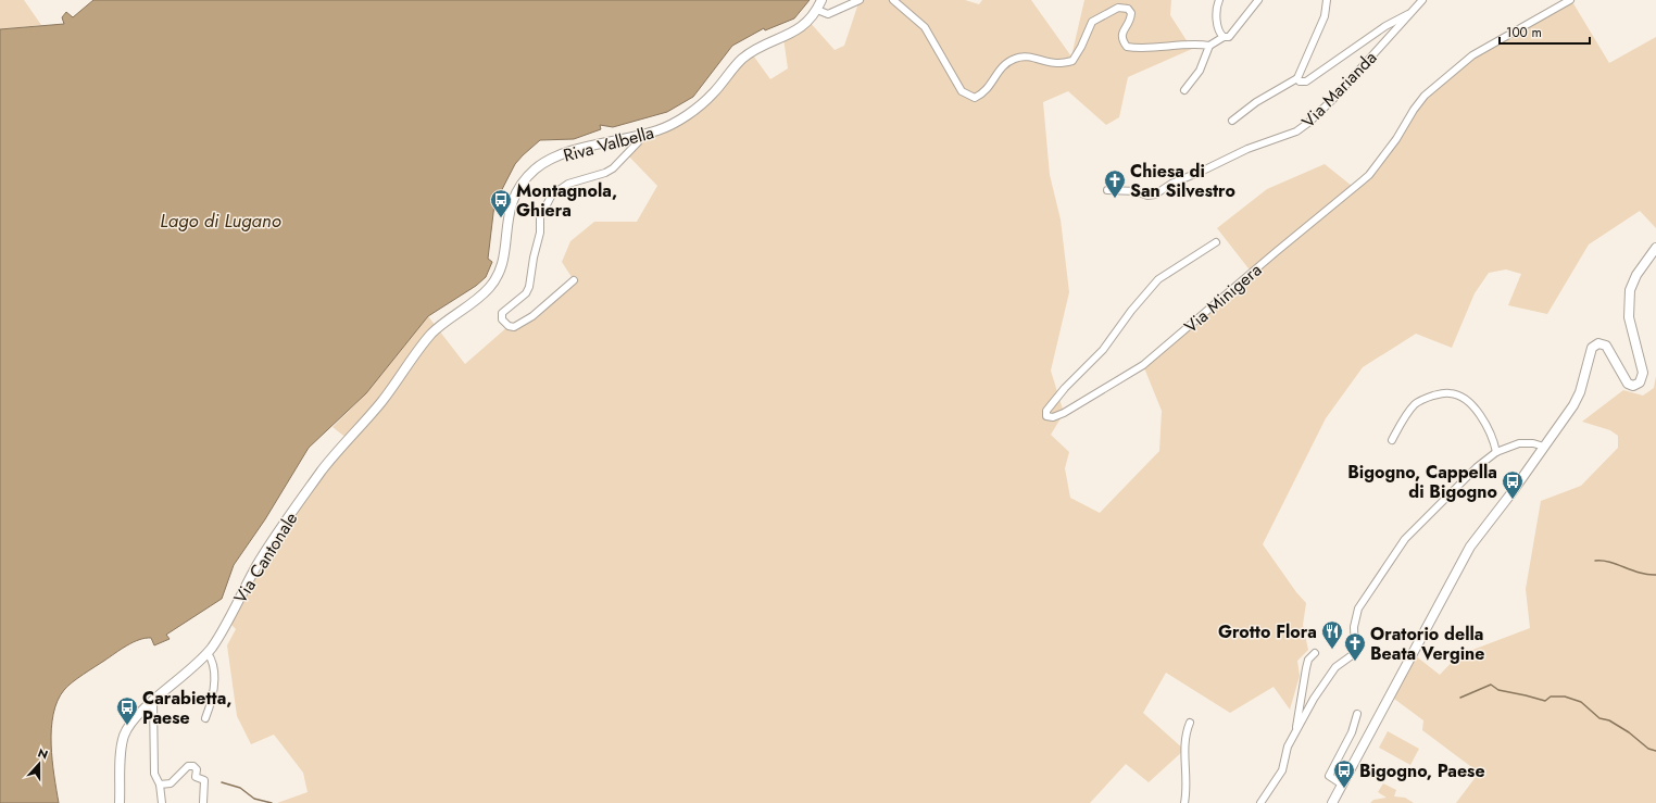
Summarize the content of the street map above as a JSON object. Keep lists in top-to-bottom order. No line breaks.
{"streets":{"main road":["Riva Valbella","Via Cantonale"],"street":["Via Marianda","Via Minigera"]},"crossings":[["Riva Valbella","Via Cantonale"]],"water":["Lago di Lugano"],"places":{"church":["Chiesa di San Silvestro","Oratorio della Beata Vergine"],"bus stop":["Montagnola, Ghiera","Bigogno, Cappella di Bigogno","Carabietta, Paese","Bigogno, Paese"],"restaurant":["Grotto Flora"]},"scale_bar":"100 m","north":"top"}
